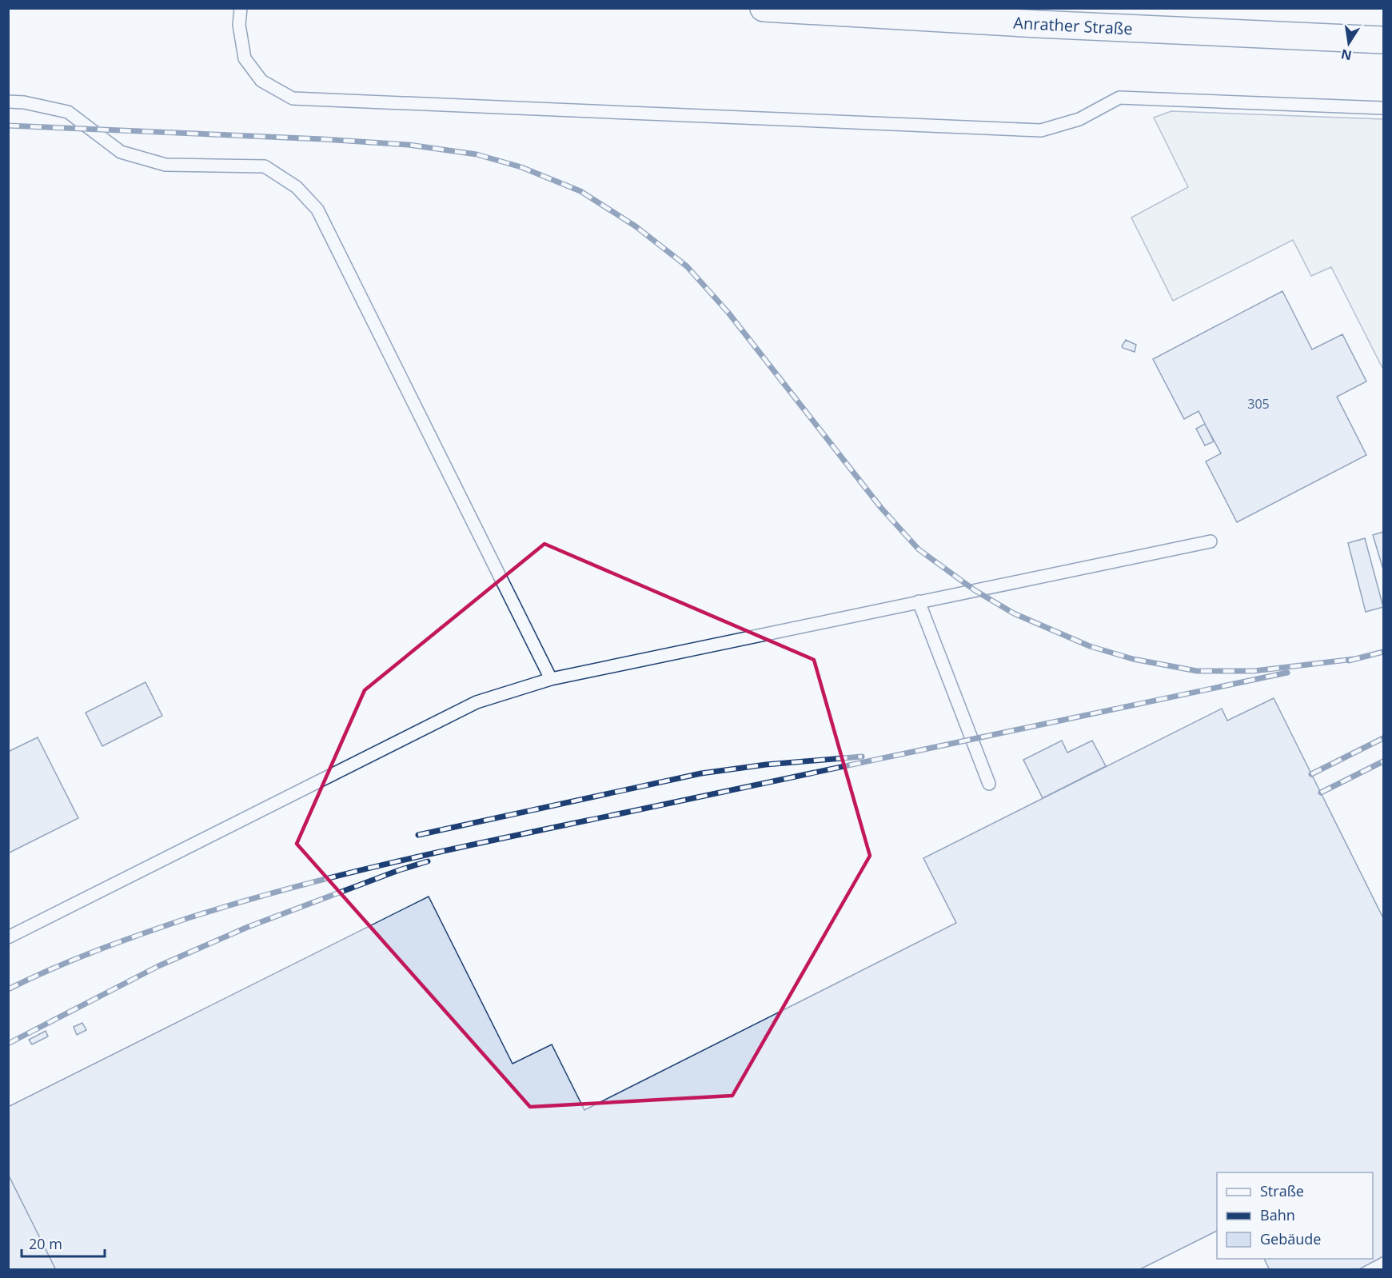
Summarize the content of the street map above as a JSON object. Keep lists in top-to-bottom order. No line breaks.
{"streets":{"main road":["Anrather Straße"]},"house_numbers":["305"],"legend":["Straße","Bahn","Gebäude"],"scale_bar":"20 m","north":"bottom"}
